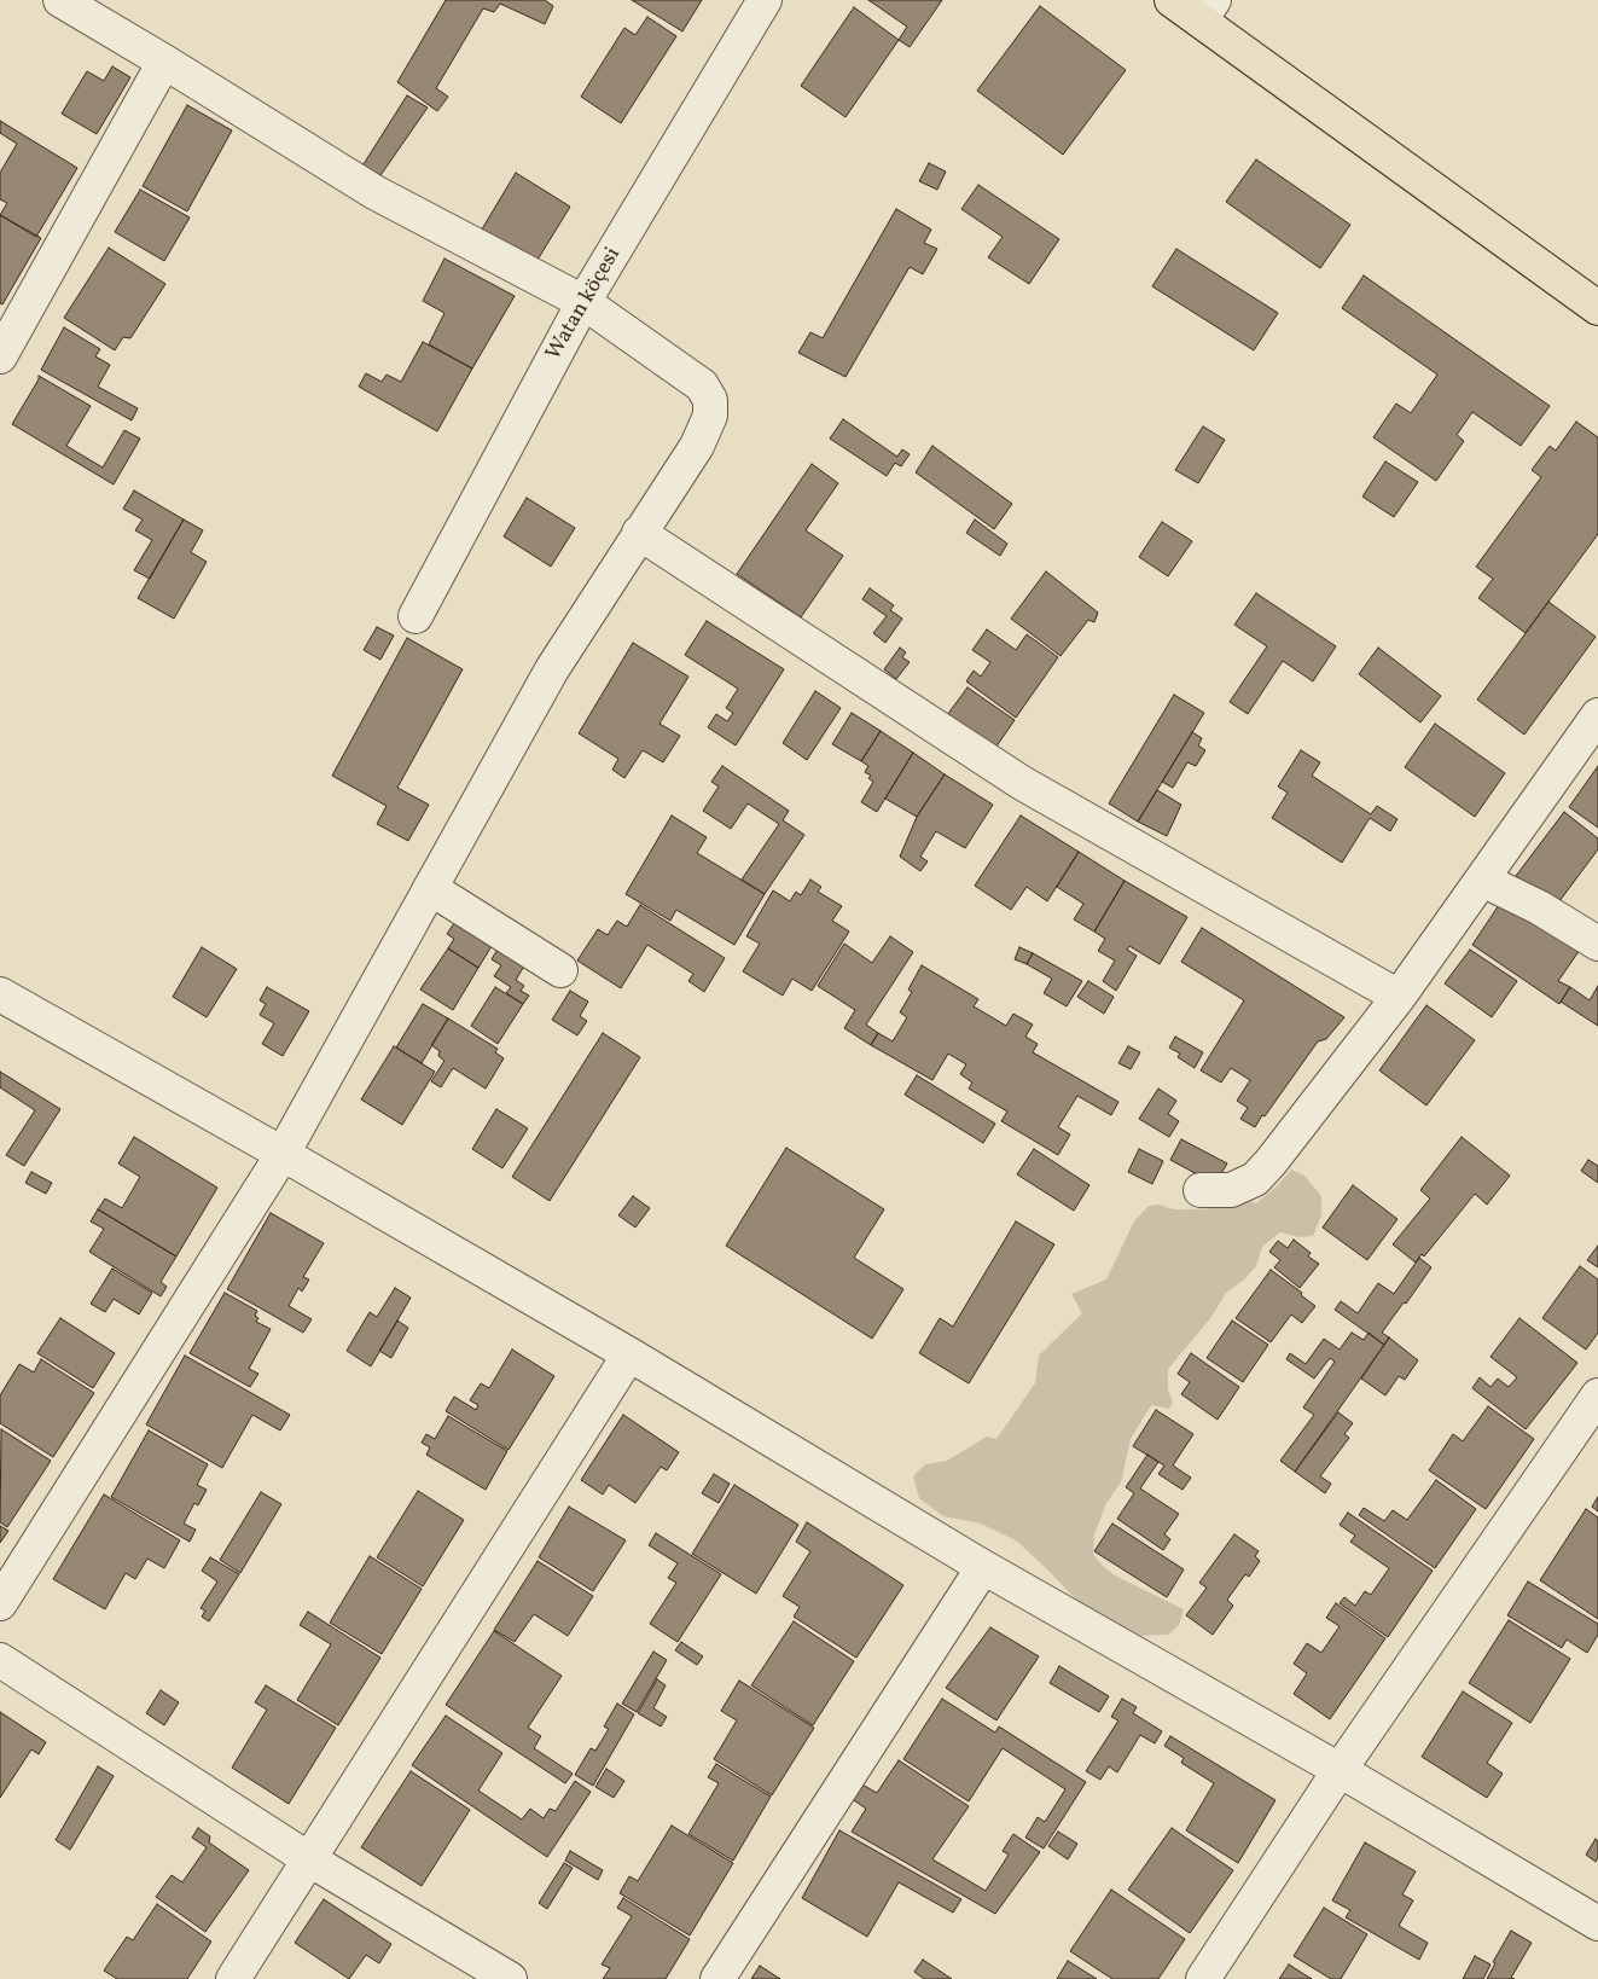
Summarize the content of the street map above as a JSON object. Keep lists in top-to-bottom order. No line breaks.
{"streets":{"street":["Watan köçesi"]}}
